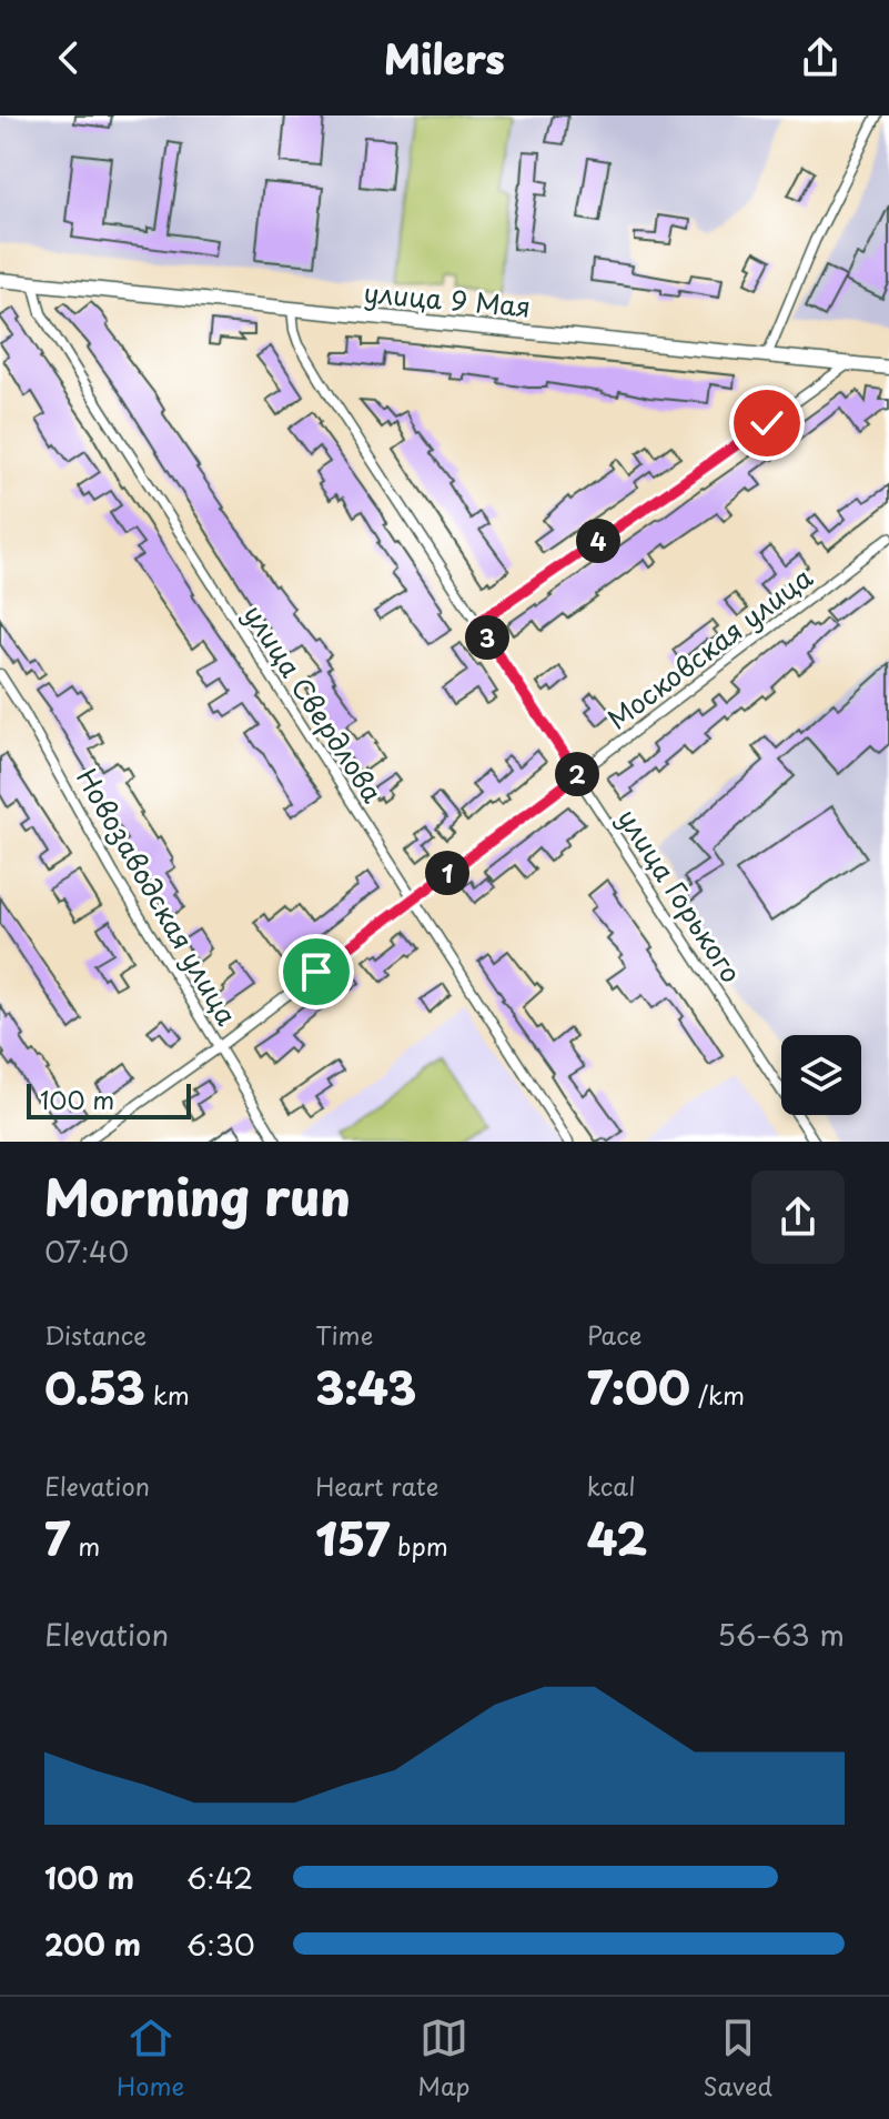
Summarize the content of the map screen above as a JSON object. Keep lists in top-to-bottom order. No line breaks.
{"streets":{"street":["улица 9 Мая","Московская улица","улица Свердлова","улица Горького","Новозаводская улица"]},"crossings":[["улица 9 Мая","улица Свердлова"],["улица 9 Мая","улица Горького"],["Московская улица","улица Свердлова"],["Московская улица","улица Горького"],["Московская улица","Новозаводская улица"]],"scale_bar":"100 m","page":{"header":"Milers","pins":["4","3","2","1"],"scale":"100 m","heading":["Morning run","07:40"],"stats":[["Distance","0.53 km"],["Time","3:43"],["Pace","7:00 /km"],["Elevation","7 m"],["Heart rate","157 bpm"],["kcal","42"]],"chart":["Elevation","56–63 m"],"list":[{"name":"100 m","note":"6:42"},{"name":"200 m","note":"6:30"}],"tabs":["Home","Map","Saved"]}}
